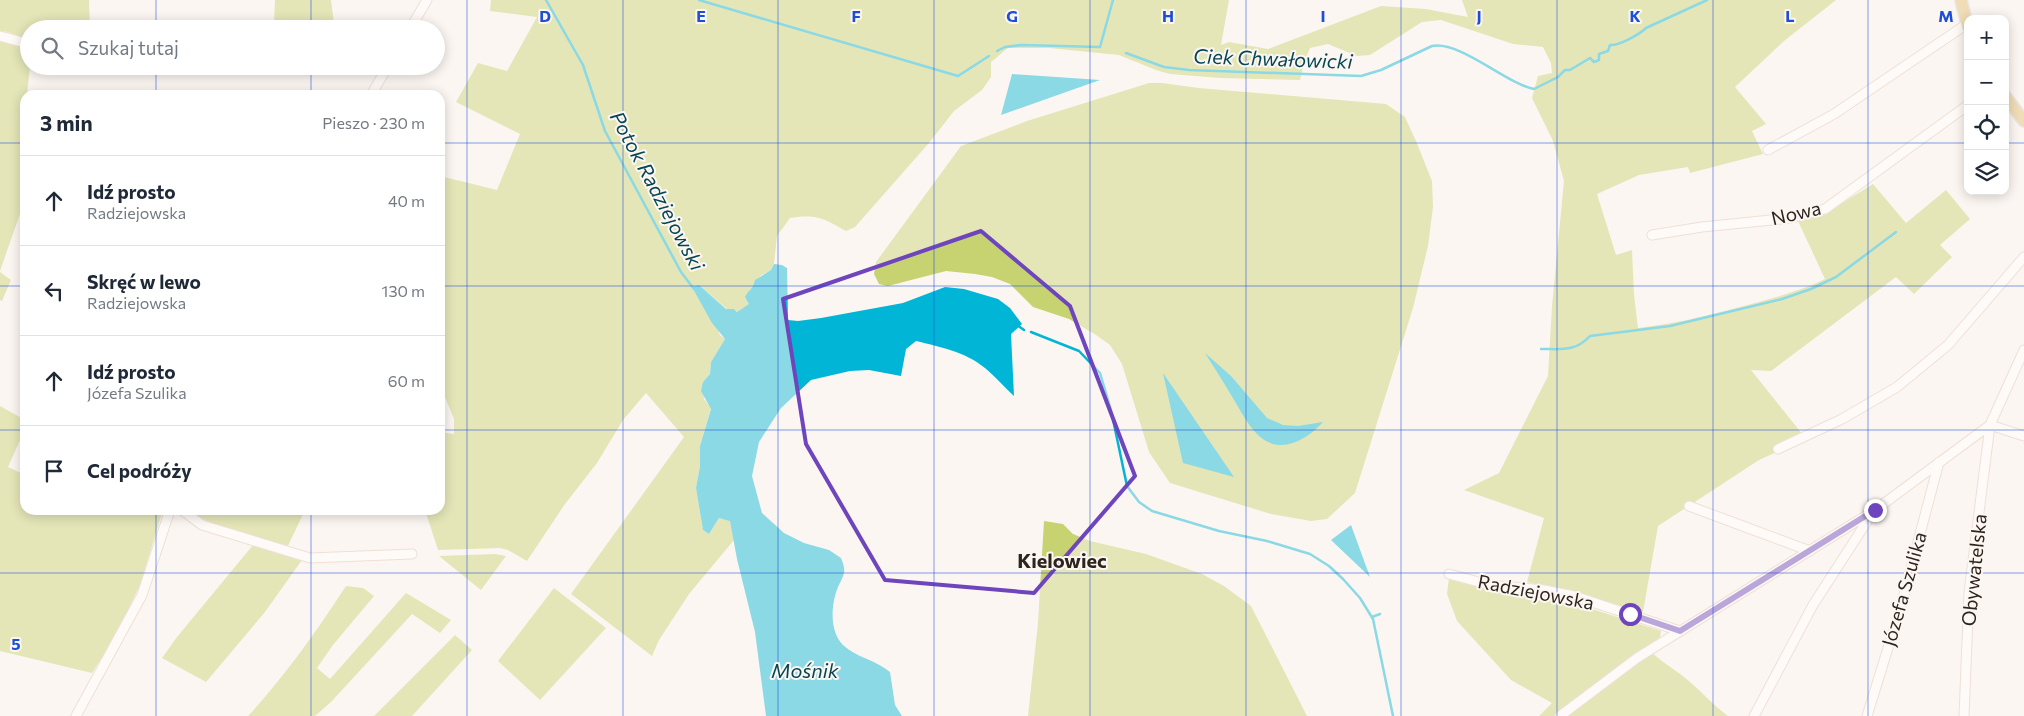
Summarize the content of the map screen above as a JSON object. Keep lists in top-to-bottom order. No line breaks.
{"streets":{"street":["Nowa","Obywatelska","Józefa Szulika","Radziejowska"]},"districts":["Kielowiec"],"water":["Ciek Chwałowicki","Potok Radziejowski","Mośnik"],"page":{"map_buttons":["+","−"],"search":"Szukaj tutaj","heading":["3 min","Pieszo · 230 m"],"list":[["Idź prosto","Radziejowska","40 m"],["Skręć w lewo","Radziejowska","130 m"],["Idź prosto","Józefa Szulika","60 m"],"Cel podróży"]},"grid":{"columns":["D","E","F","G","H","I","J","K","L","M"],"rows":["5"]}}
